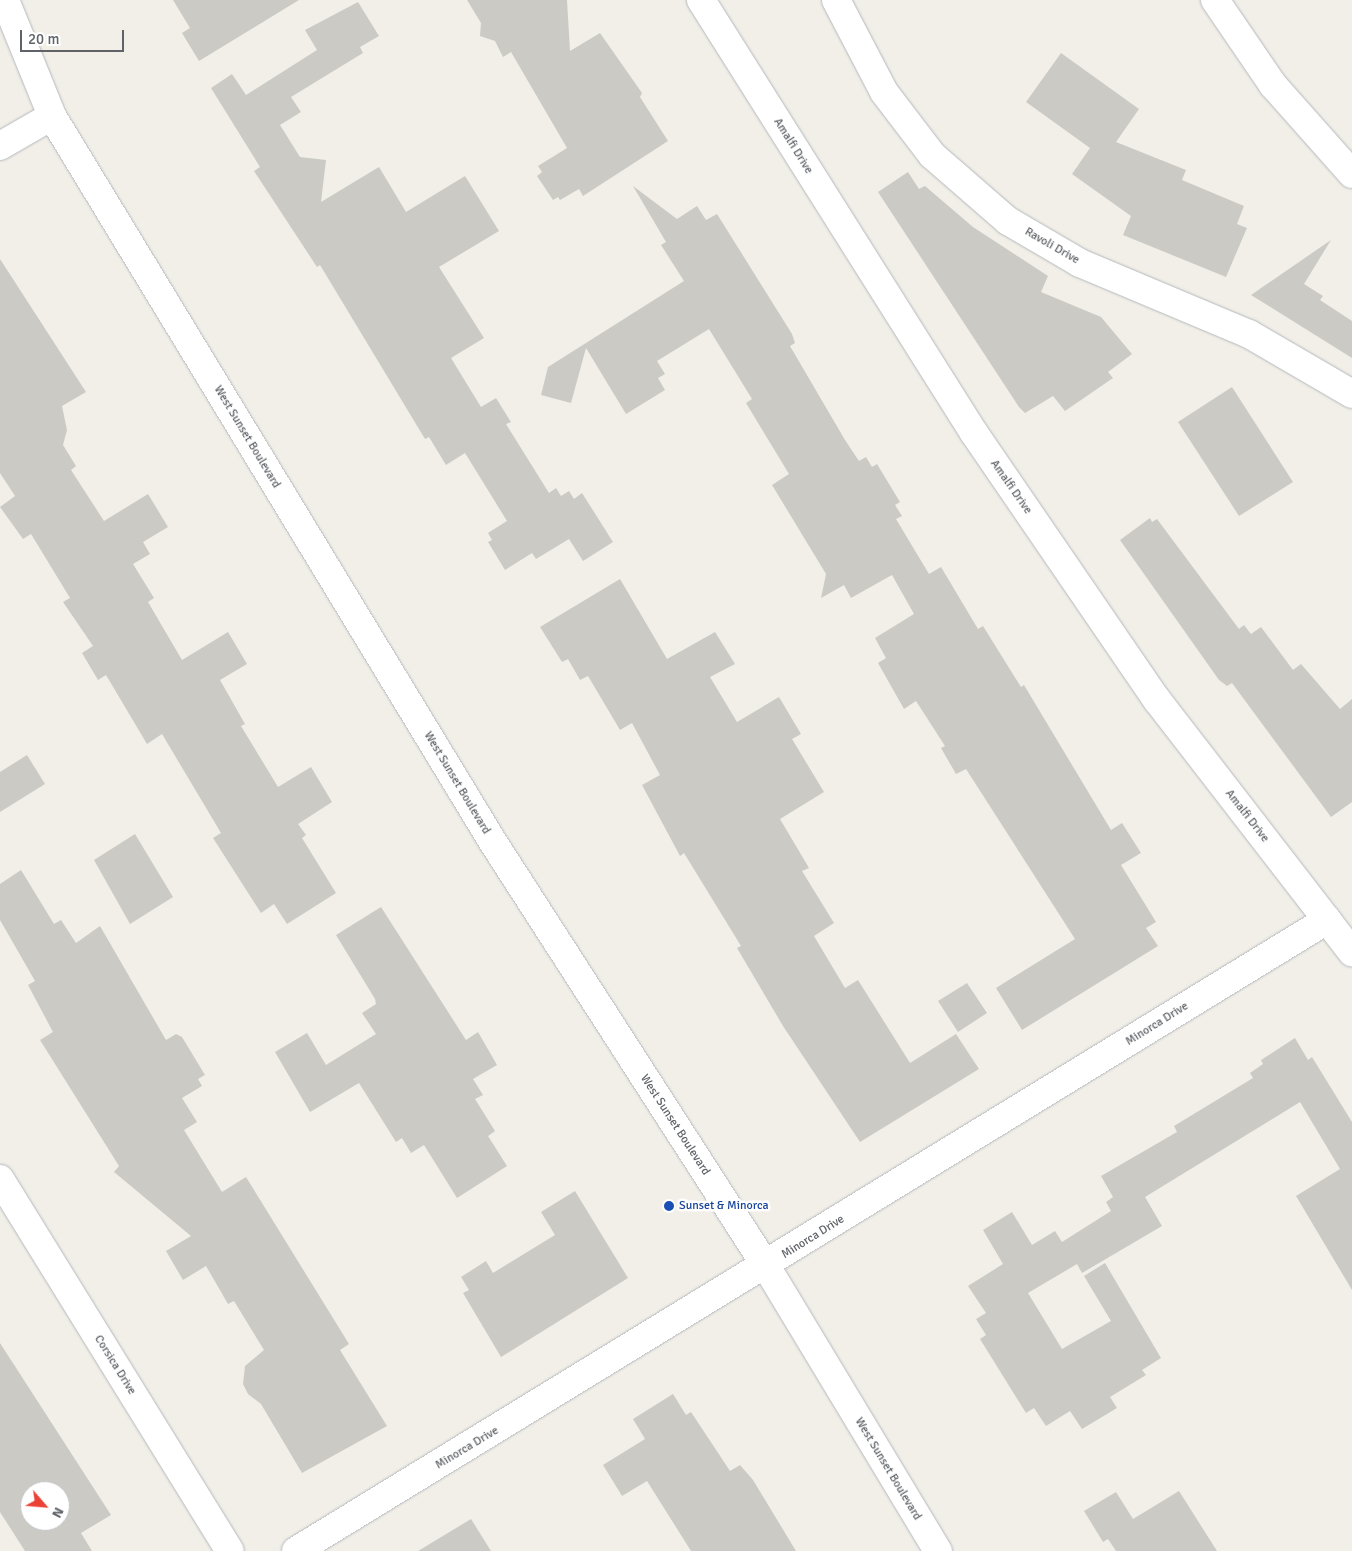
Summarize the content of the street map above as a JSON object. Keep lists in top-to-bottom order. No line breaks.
{"streets":{"street":["Amalfi Drive","Ravoli Drive","West Sunset Boulevard","Minorca Drive","Corsica Drive"]},"crossings":[["Amalfi Drive","Minorca Drive"],["West Sunset Boulevard","Minorca Drive"]],"places":["Sunset & Minorca"],"scale_bar":"20 m","north":"bottom right"}
